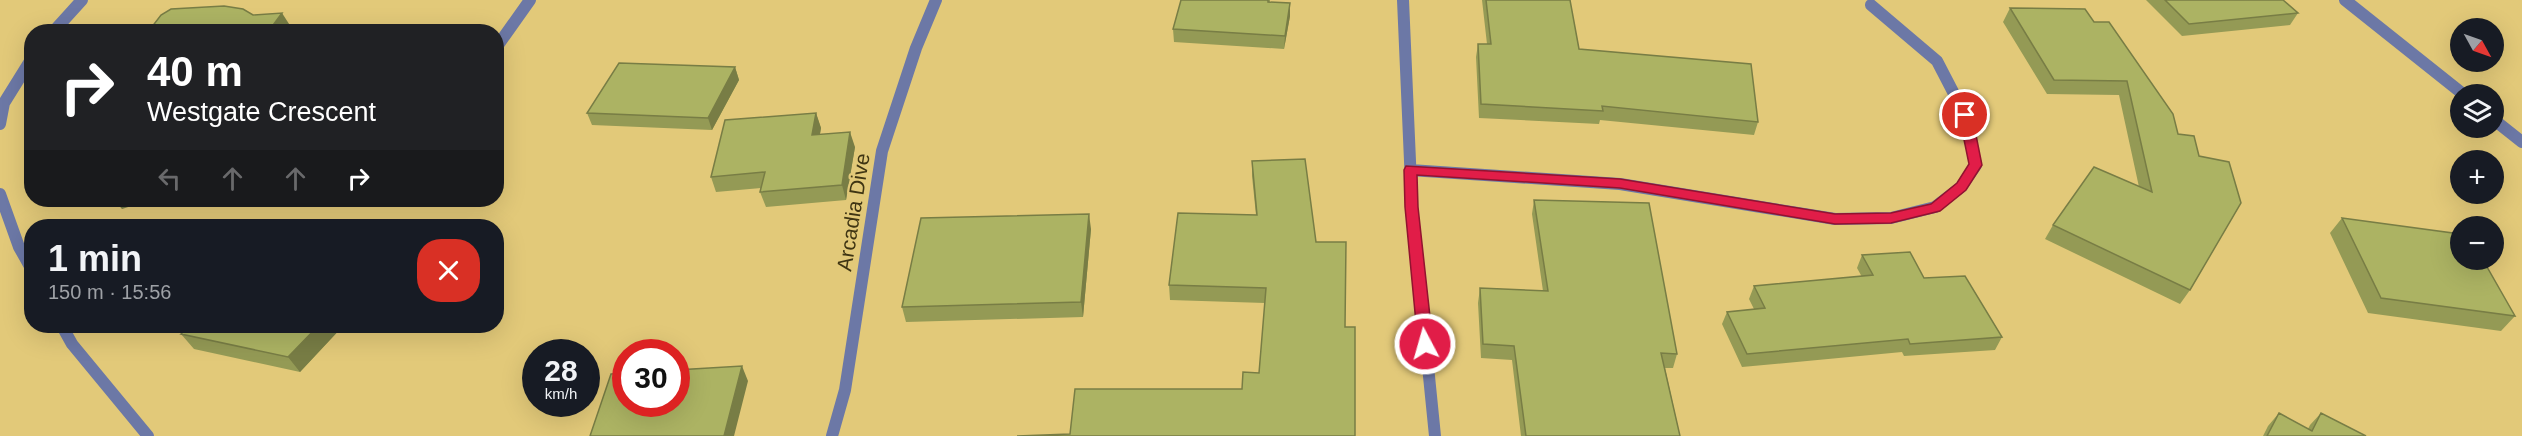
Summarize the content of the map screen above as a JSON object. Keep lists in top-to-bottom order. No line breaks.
{"streets":{"street":["Arcadia Dive"]},"north":"bottom right","page":{"map_buttons":["+","−"],"turn":["40 m","Westgate Crescent"],"heading":["1 min","150 m · 15:56"],"speed":"28 km/h","limit":"30"}}
